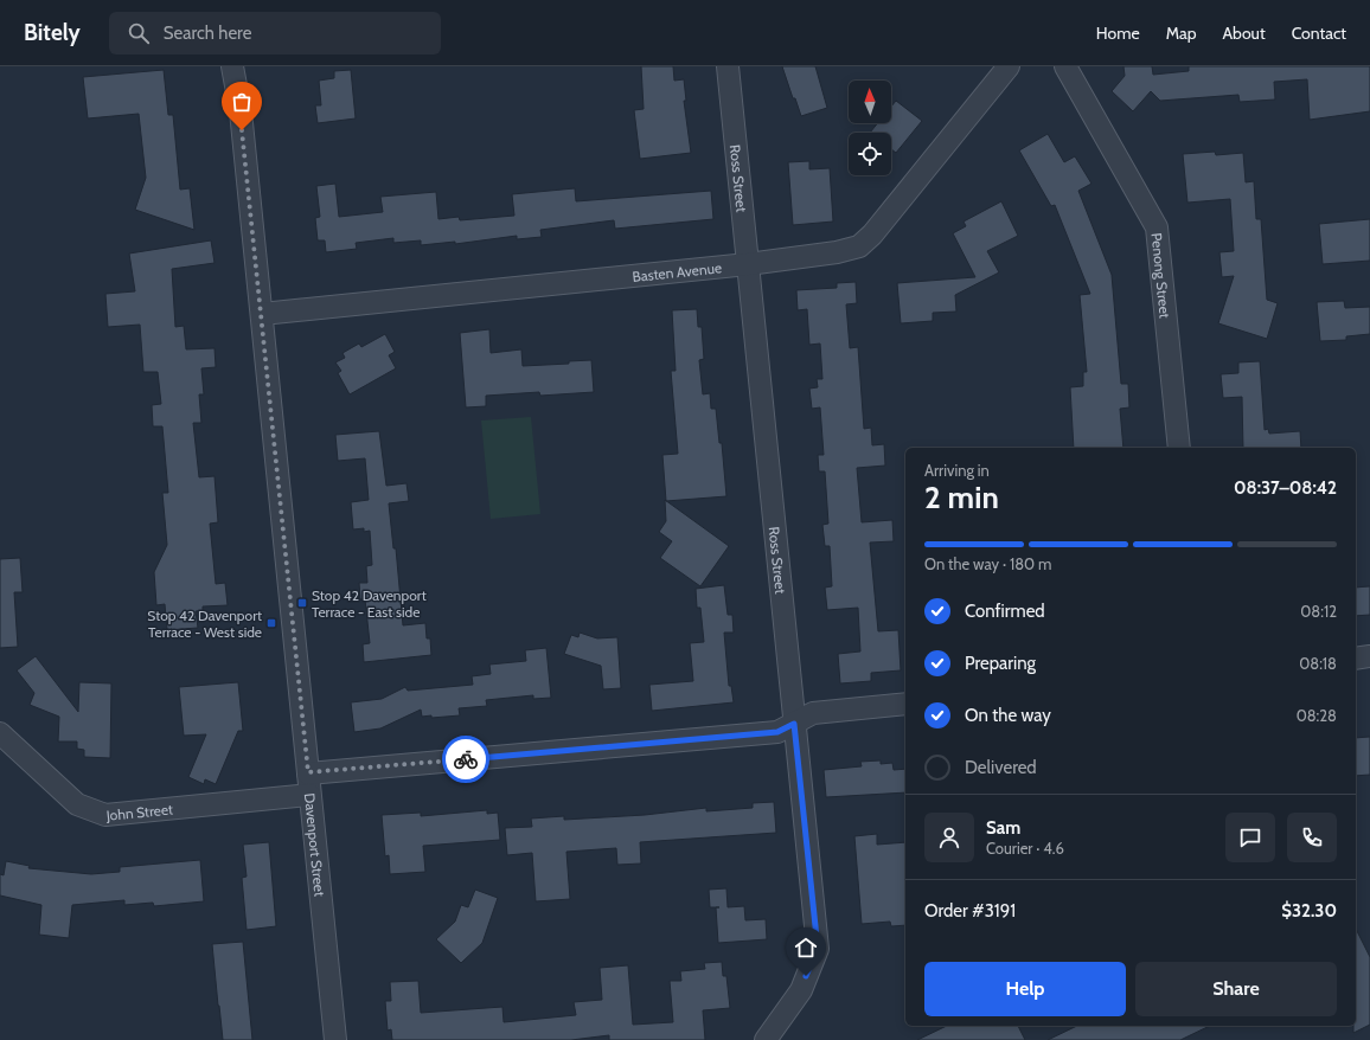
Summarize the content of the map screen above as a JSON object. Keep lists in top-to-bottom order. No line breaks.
{"streets":{"street":["Ross Street","Basten Avenue","Penong Street","John Street","Davenport Street"]},"crossings":[["Ross Street","Basten Avenue"],["Basten Avenue","Davenport Street"],["John Street","Davenport Street"]],"places":{"transit":["Stop 42 Davenport Terrace - East side","Stop 42 Davenport Terrace - West side"]},"north":"top","page":{"header":"Bitely","search":"Search here","nav":["Home","Map","About","Contact"],"heading":["2 min","Arriving in","08:37–08:42"],"panel":["Sam","Courier · 4.6","Order #3191","$32.30"],"bar":"On the way · 180 m","list":[["Confirmed","08:12"],["Preparing","08:18"],["On the way","08:28"],"Delivered"],"buttons":["Help","Share"]}}
